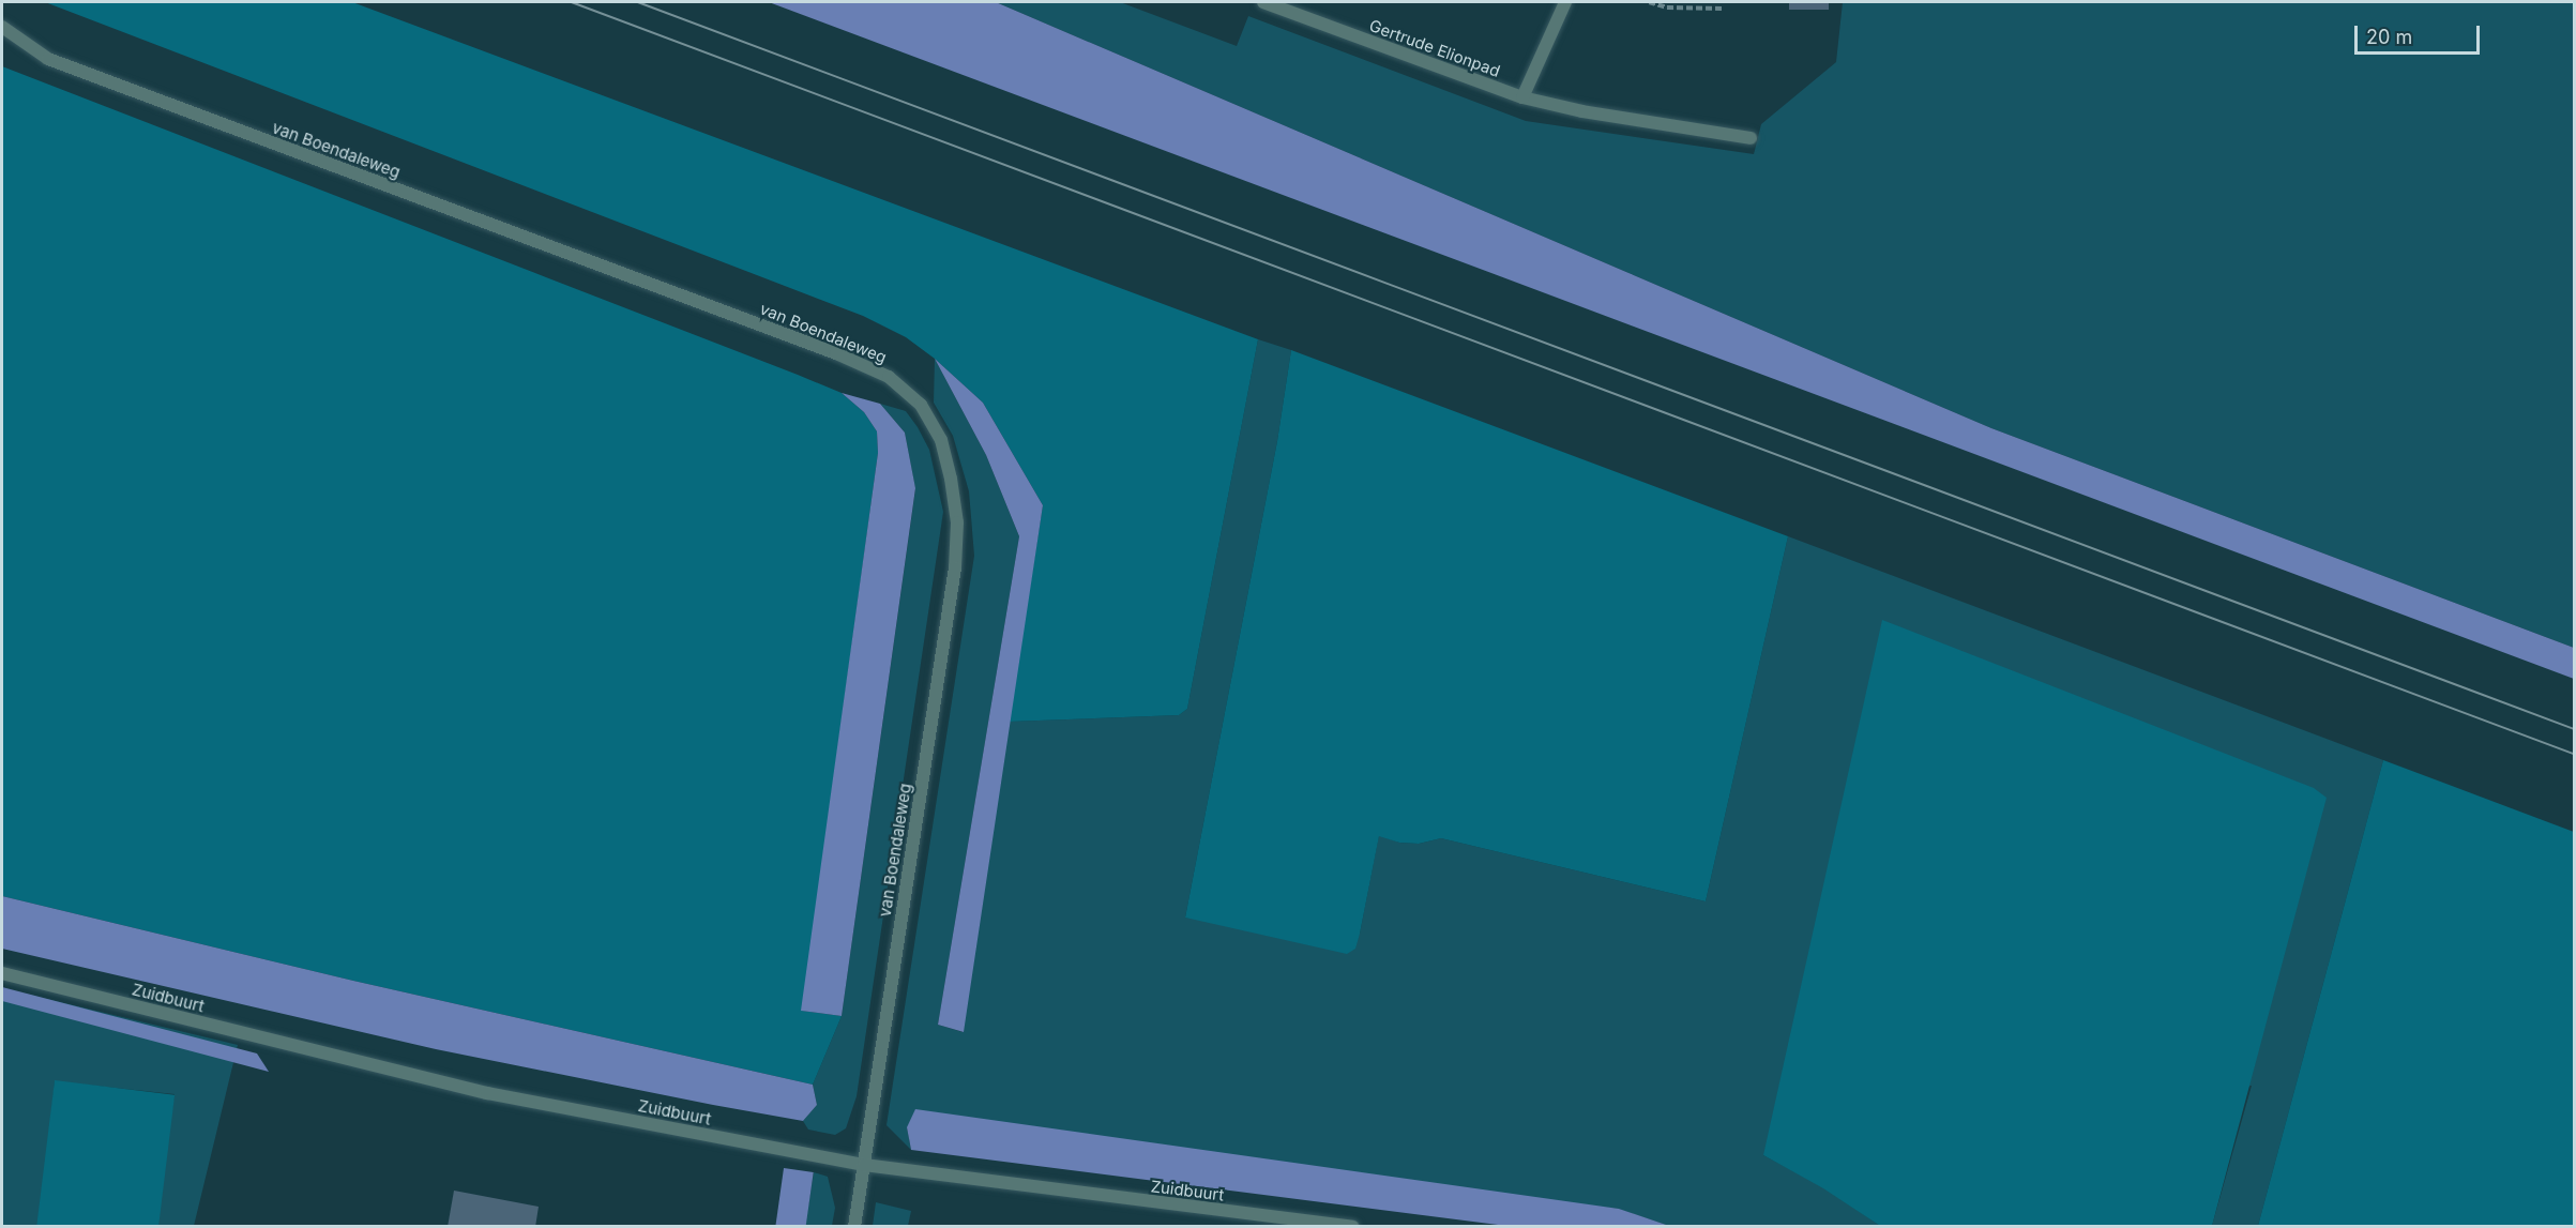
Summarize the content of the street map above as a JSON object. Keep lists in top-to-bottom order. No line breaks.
{"streets":{"street":["Gertrude Elionpad","van Boendaleweg","Zuidbuurt"]},"crossings":[["van Boendaleweg","Zuidbuurt"]],"scale_bar":"20 m"}
